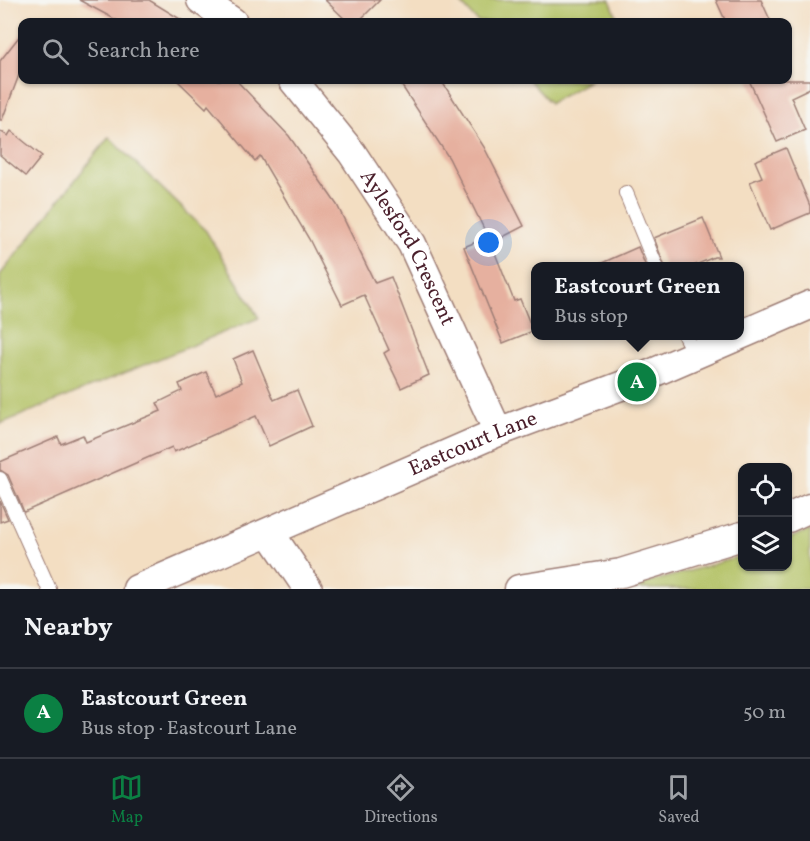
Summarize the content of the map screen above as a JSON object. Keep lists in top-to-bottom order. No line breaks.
{"streets":{"street":["Aylesford Crescent","Eastcourt Lane"]},"crossings":[["Aylesford Crescent","Eastcourt Lane"]],"page":{"search":"Search here","popup":["Eastcourt Green","Bus stop"],"pins":"A","heading":"Nearby","list":[{"mark":"A","name":"Eastcourt Green","note":"Bus stop · Eastcourt Lane","value":"50 m"}],"nav":["Map","Directions","Saved"]}}
